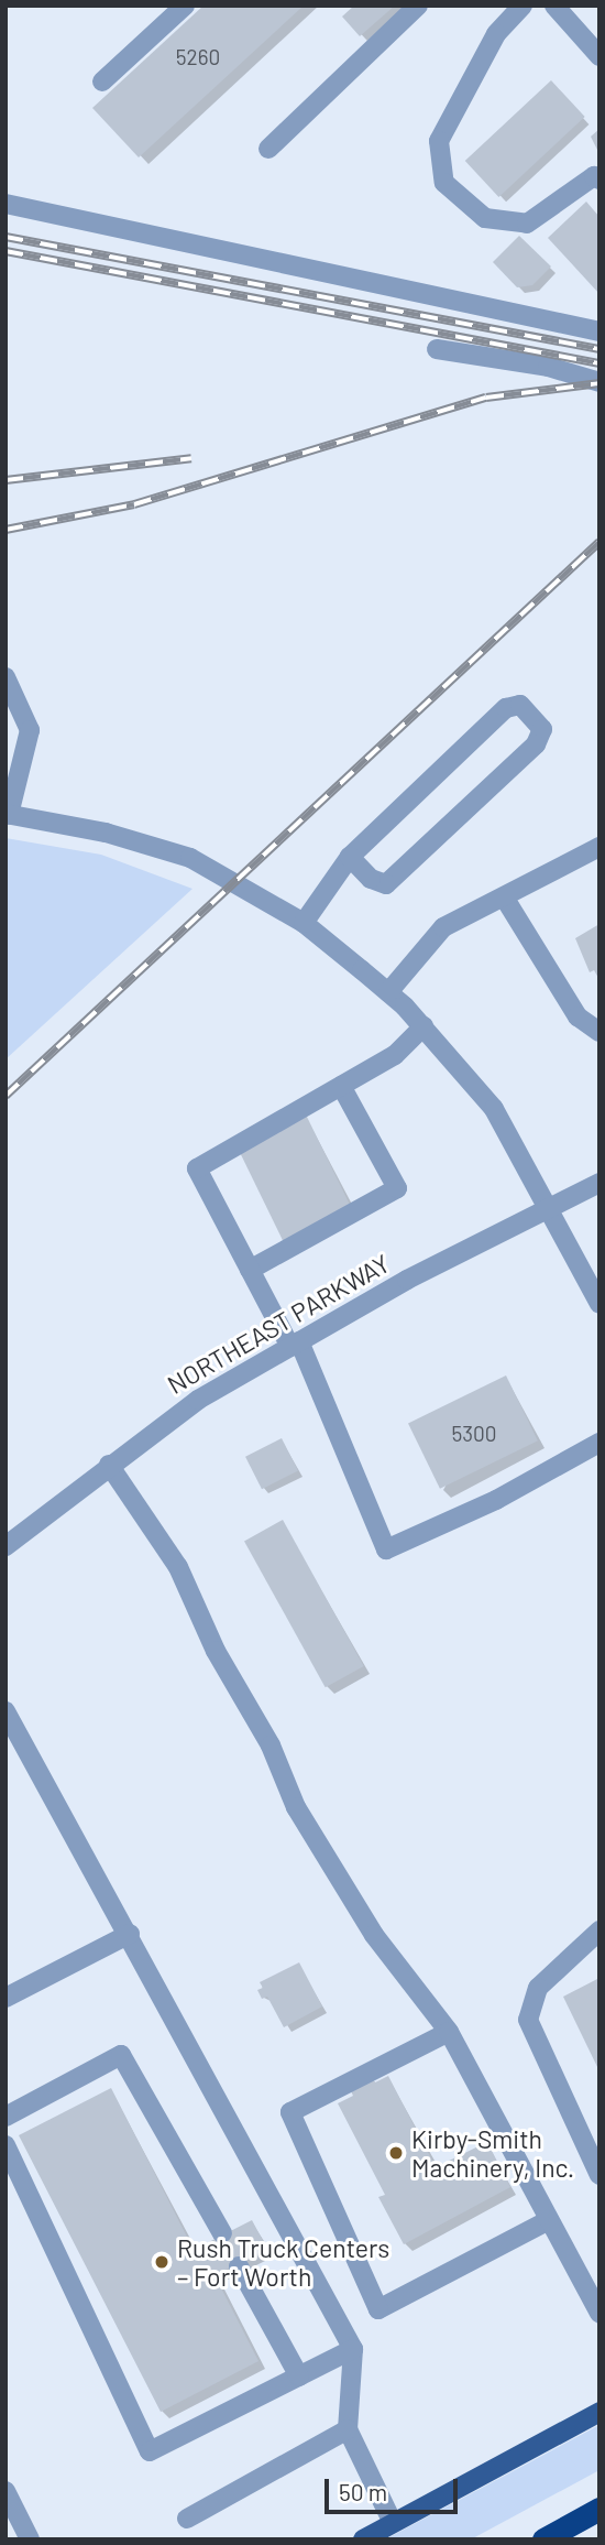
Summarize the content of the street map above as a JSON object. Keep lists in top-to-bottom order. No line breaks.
{"streets":{"street":["NORTHEAST PARKWAY"]},"places":["Kirby-Smith Machinery, Inc.","Rush Truck Centers – Fort Worth"],"house_numbers":["5260","5300"],"scale_bar":"50 m"}
